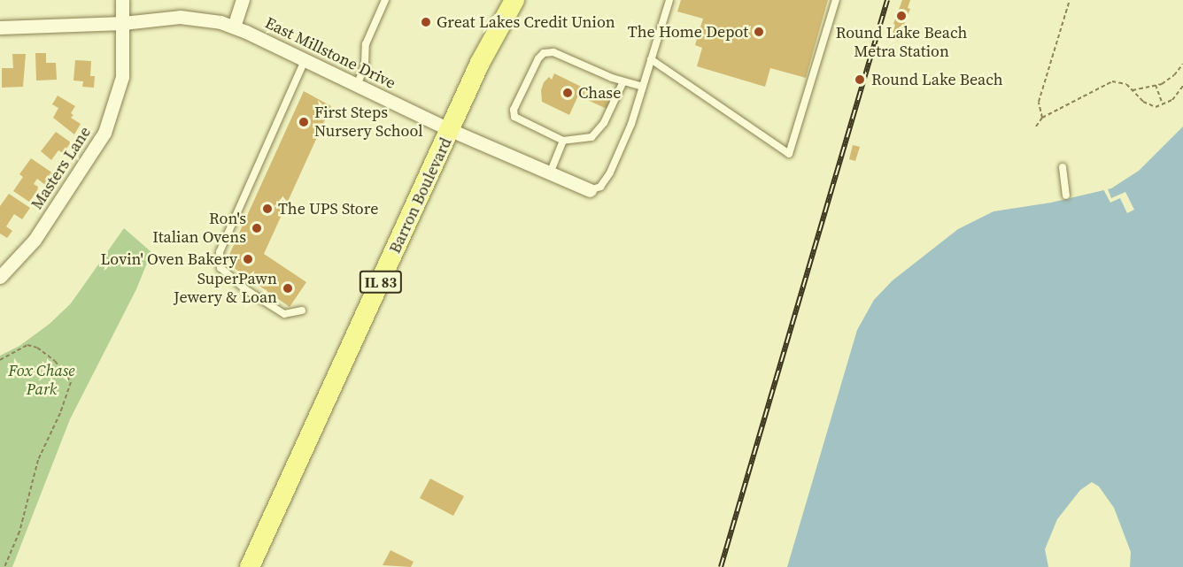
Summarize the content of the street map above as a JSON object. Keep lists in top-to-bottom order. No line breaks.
{"streets":{"main road":["Barron Boulevard","IL 83"],"street":["East Millstone Drive","Masters Lane"]},"crossings":[["East Millstone Drive","Masters Lane"],["East Millstone Drive","Barron Boulevard"]],"parks":["Fox Chase Park"],"places":["Round Lake Beach Metra Station","Great Lakes Credit Union","The Home Depot","Round Lake Beach","Chase","First Steps Nursery School","The UPS Store","Ron's Italian Ovens","Lovin' Oven Bakery","SuperPawn Jewery & Loan"]}
